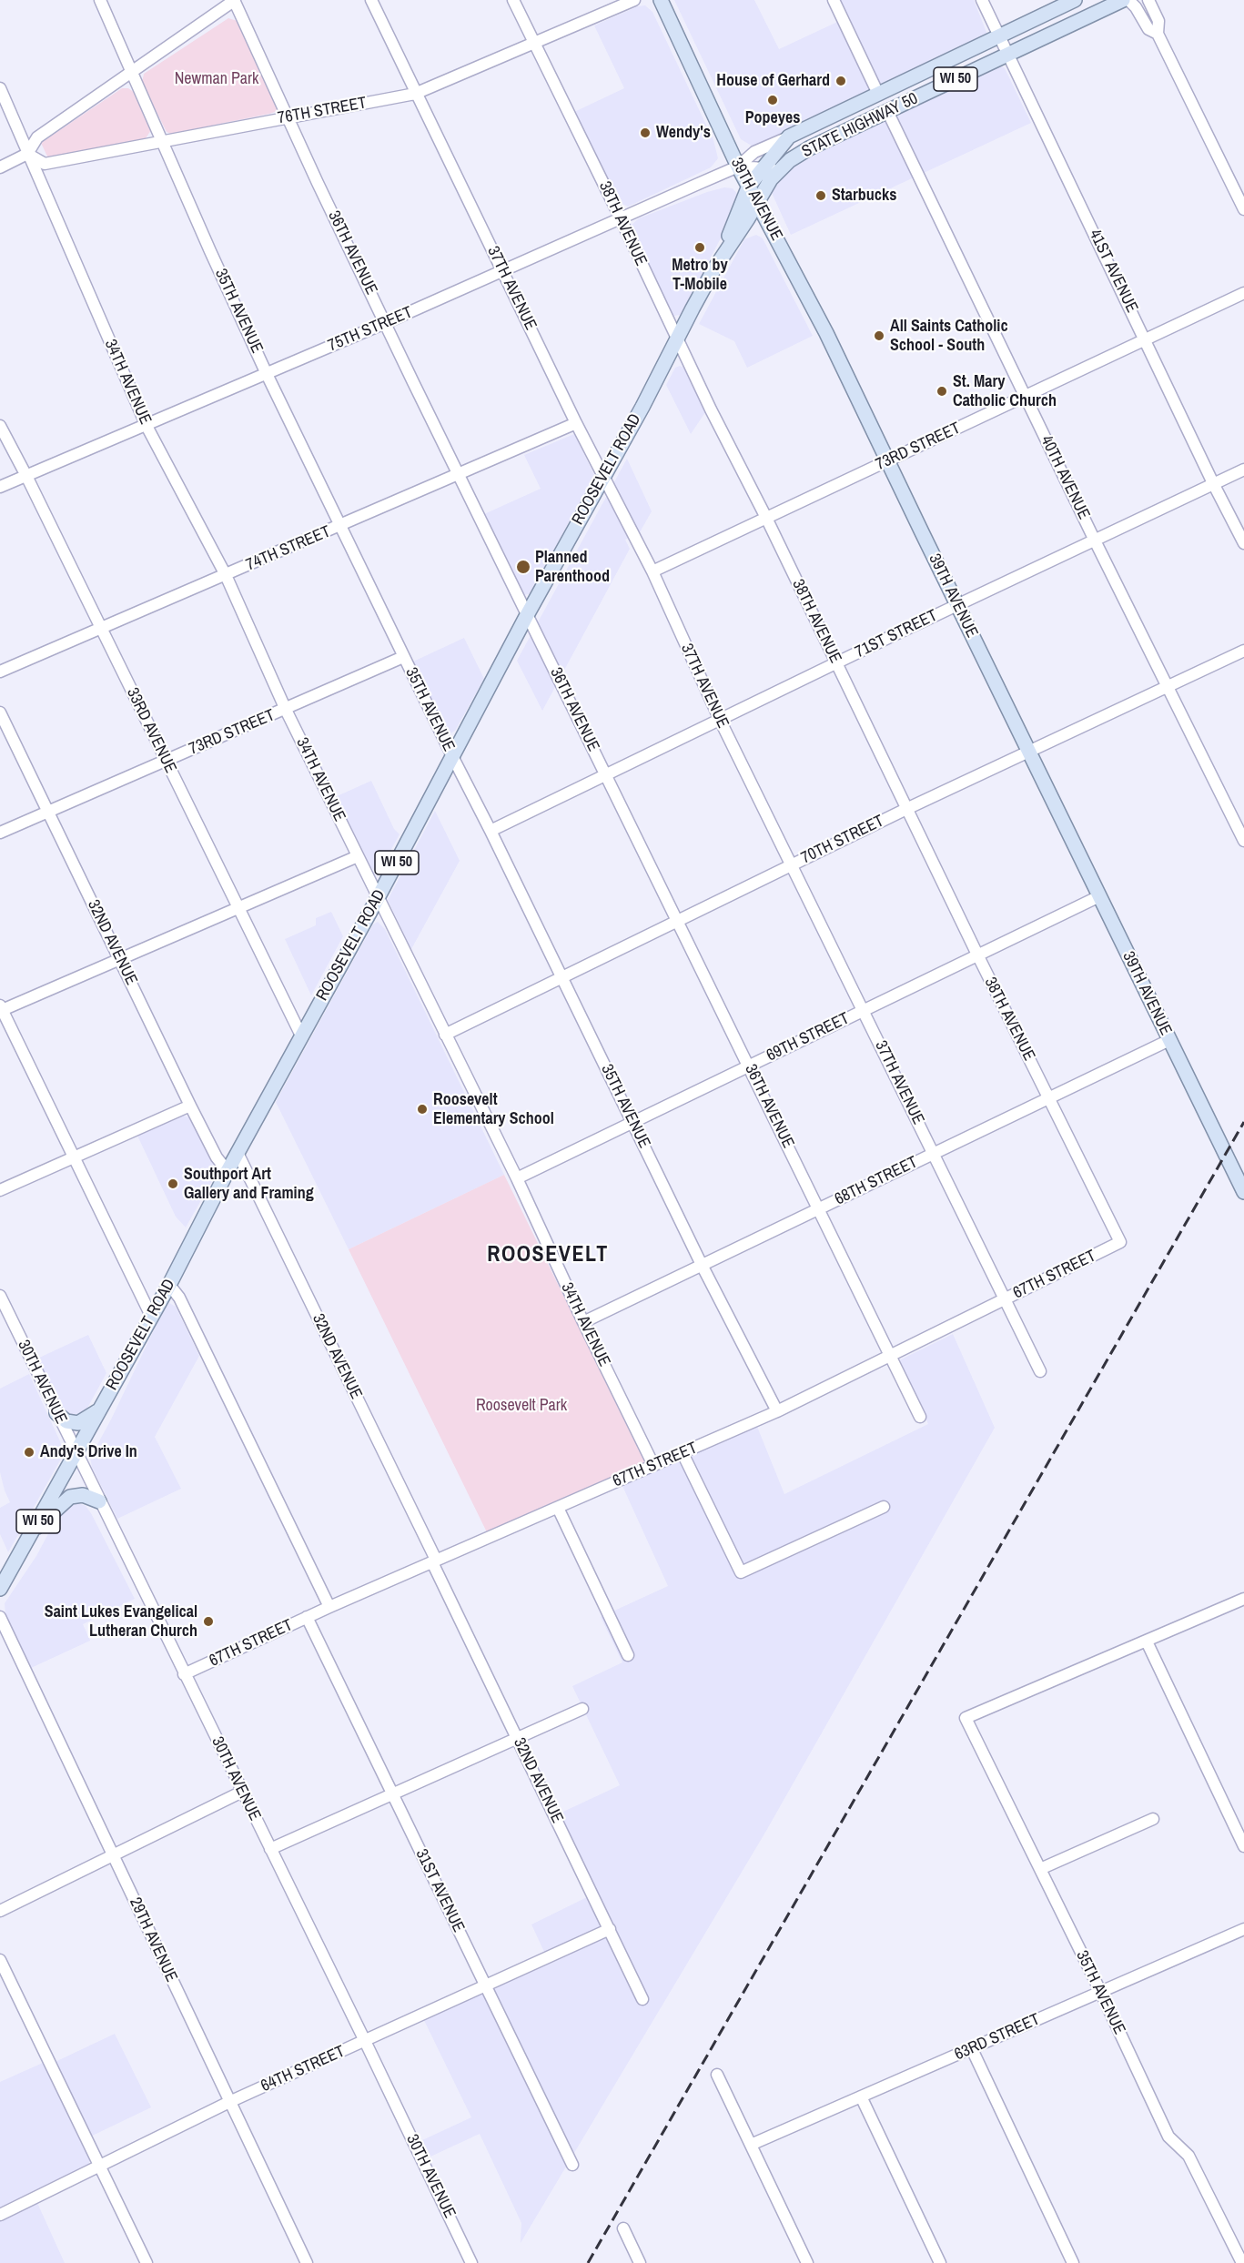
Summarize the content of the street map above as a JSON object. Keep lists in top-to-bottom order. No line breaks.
{"streets":{"main road":["WI 50","STATE HIGHWAY 50","39TH AVENUE","ROOSEVELT ROAD"],"street":["76TH STREET","38TH AVENUE","36TH AVENUE","41ST AVENUE","37TH AVENUE","35TH AVENUE","75TH STREET","34TH AVENUE","73RD STREET","40TH AVENUE","74TH STREET","71ST STREET","33RD AVENUE","70TH STREET","32ND AVENUE","69TH STREET","68TH STREET","67TH STREET","30TH AVENUE","31ST AVENUE","29TH AVENUE","63RD STREET","64TH STREET"]},"crossings":[["76TH STREET","38TH AVENUE"],["76TH STREET","36TH AVENUE"],["76TH STREET","37TH AVENUE"],["76TH STREET","35TH AVENUE"],["76TH STREET","34TH AVENUE"],["STATE HIGHWAY 50","39TH AVENUE"],["STATE HIGHWAY 50","41ST AVENUE"],["STATE HIGHWAY 50","75TH STREET"],["STATE HIGHWAY 50","ROOSEVELT ROAD"],["STATE HIGHWAY 50","40TH AVENUE"],["39TH AVENUE","75TH STREET"],["39TH AVENUE","73RD STREET"],["39TH AVENUE","71ST STREET"],["39TH AVENUE","70TH STREET"],["39TH AVENUE","69TH STREET"],["39TH AVENUE","68TH STREET"],["38TH AVENUE","75TH STREET"],["38TH AVENUE","73RD STREET"],["38TH AVENUE","ROOSEVELT ROAD"],["38TH AVENUE","71ST STREET"],["38TH AVENUE","70TH STREET"],["38TH AVENUE","69TH STREET"],["38TH AVENUE","68TH STREET"],["38TH AVENUE","67TH STREET"],["36TH AVENUE","75TH STREET"],["36TH AVENUE","ROOSEVELT ROAD"],["36TH AVENUE","74TH STREET"],["36TH AVENUE","71ST STREET"],["36TH AVENUE","70TH STREET"],["36TH AVENUE","69TH STREET"],["36TH AVENUE","68TH STREET"],["36TH AVENUE","67TH STREET"],["41ST AVENUE","73RD STREET"],["41ST AVENUE","71ST STREET"],["37TH AVENUE","75TH STREET"],["37TH AVENUE","73RD STREET"],["37TH AVENUE","ROOSEVELT ROAD"],["37TH AVENUE","74TH STREET"],["37TH AVENUE","71ST STREET"],["37TH AVENUE","70TH STREET"],["37TH AVENUE","69TH STREET"],["37TH AVENUE","68TH STREET"],["37TH AVENUE","67TH STREET"],["35TH AVENUE","75TH STREET"],["35TH AVENUE","73RD STREET"],["35TH AVENUE","ROOSEVELT ROAD"],["35TH AVENUE","74TH STREET"],["35TH AVENUE","71ST STREET"],["35TH AVENUE","70TH STREET"],["35TH AVENUE","69TH STREET"],["35TH AVENUE","68TH STREET"],["35TH AVENUE","67TH STREET"],["35TH AVENUE","63RD STREET"],["75TH STREET","34TH AVENUE"],["75TH STREET","33RD AVENUE"],["34TH AVENUE","73RD STREET"],["34TH AVENUE","ROOSEVELT ROAD"],["34TH AVENUE","74TH STREET"],["34TH AVENUE","70TH STREET"],["34TH AVENUE","69TH STREET"],["34TH AVENUE","68TH STREET"],["34TH AVENUE","67TH STREET"],["73RD STREET","40TH AVENUE"],["73RD STREET","33RD AVENUE"],["73RD STREET","32ND AVENUE"],["ROOSEVELT ROAD","33RD AVENUE"],["ROOSEVELT ROAD","32ND AVENUE"],["ROOSEVELT ROAD","30TH AVENUE"],["40TH AVENUE","71ST STREET"],["40TH AVENUE","70TH STREET"],["74TH STREET","33RD AVENUE"],["32ND AVENUE","67TH STREET"],["32ND AVENUE","64TH STREET"],["67TH STREET","30TH AVENUE"],["67TH STREET","31ST AVENUE"],["30TH AVENUE","64TH STREET"],["31ST AVENUE","64TH STREET"],["29TH AVENUE","64TH STREET"]],"districts":["ROOSEVELT"],"parks":["Newman Park","Roosevelt Park"],"places":["House of Gerhard","Popeyes","Wendy's","Starbucks","Metro by T-Mobile","All Saints Catholic School - South","St. Mary Catholic Church","Planned Parenthood","Roosevelt Elementary School","Southport Art Gallery and Framing","Andy's Drive In","Saint Lukes Evangelical Lutheran Church"]}
